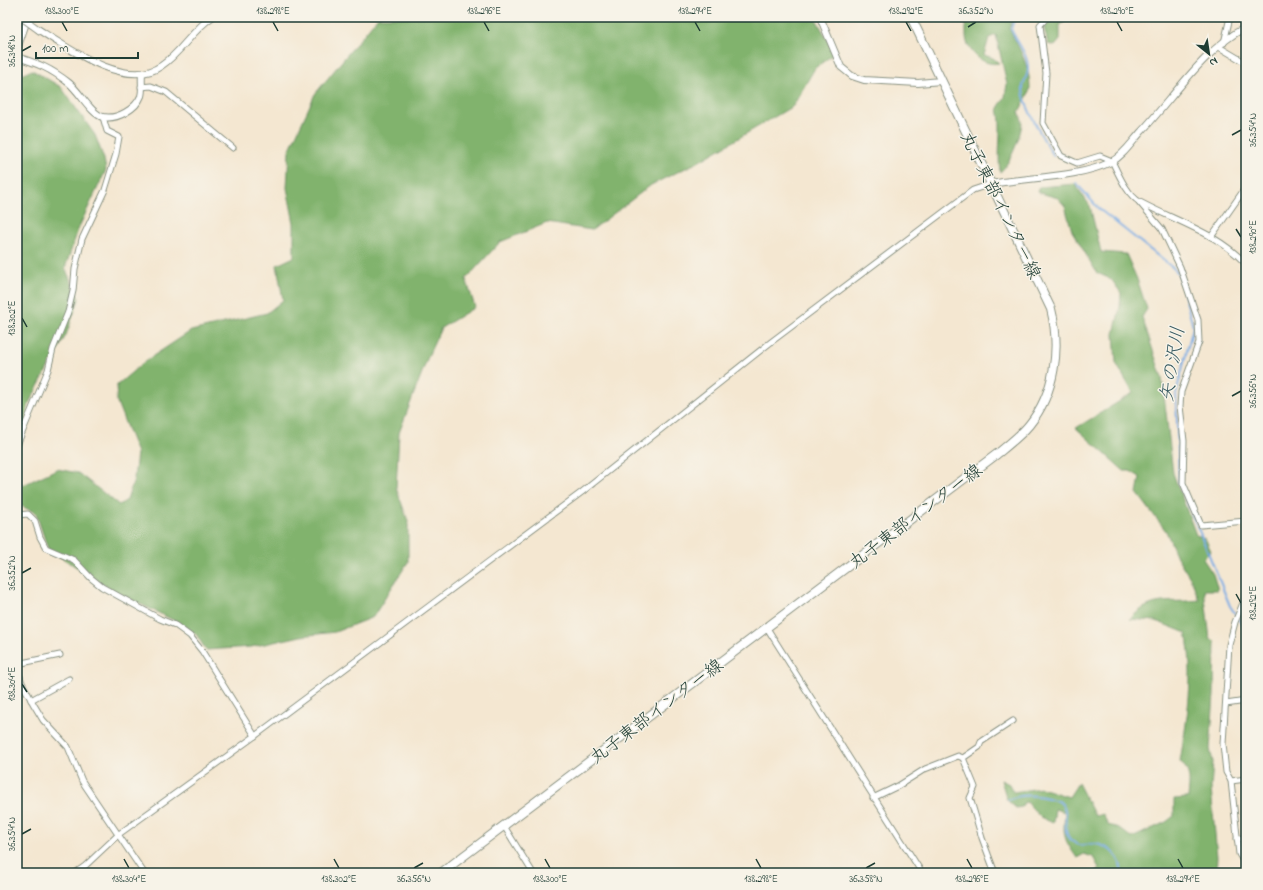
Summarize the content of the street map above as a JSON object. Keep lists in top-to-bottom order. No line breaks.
{"streets":{"main road":["丸子東部インター線"]},"water":["矢の沢川"],"scale_bar":"100 m","north":"bottom right","coordinates":["138.300°E","138.298°E","138.296°E","138.294°E","138.292°E","36.352°N","138.290°E","36.348°N","36.354°N","138.302°E","36.356°N","138.304°E","36.358°N"]}
